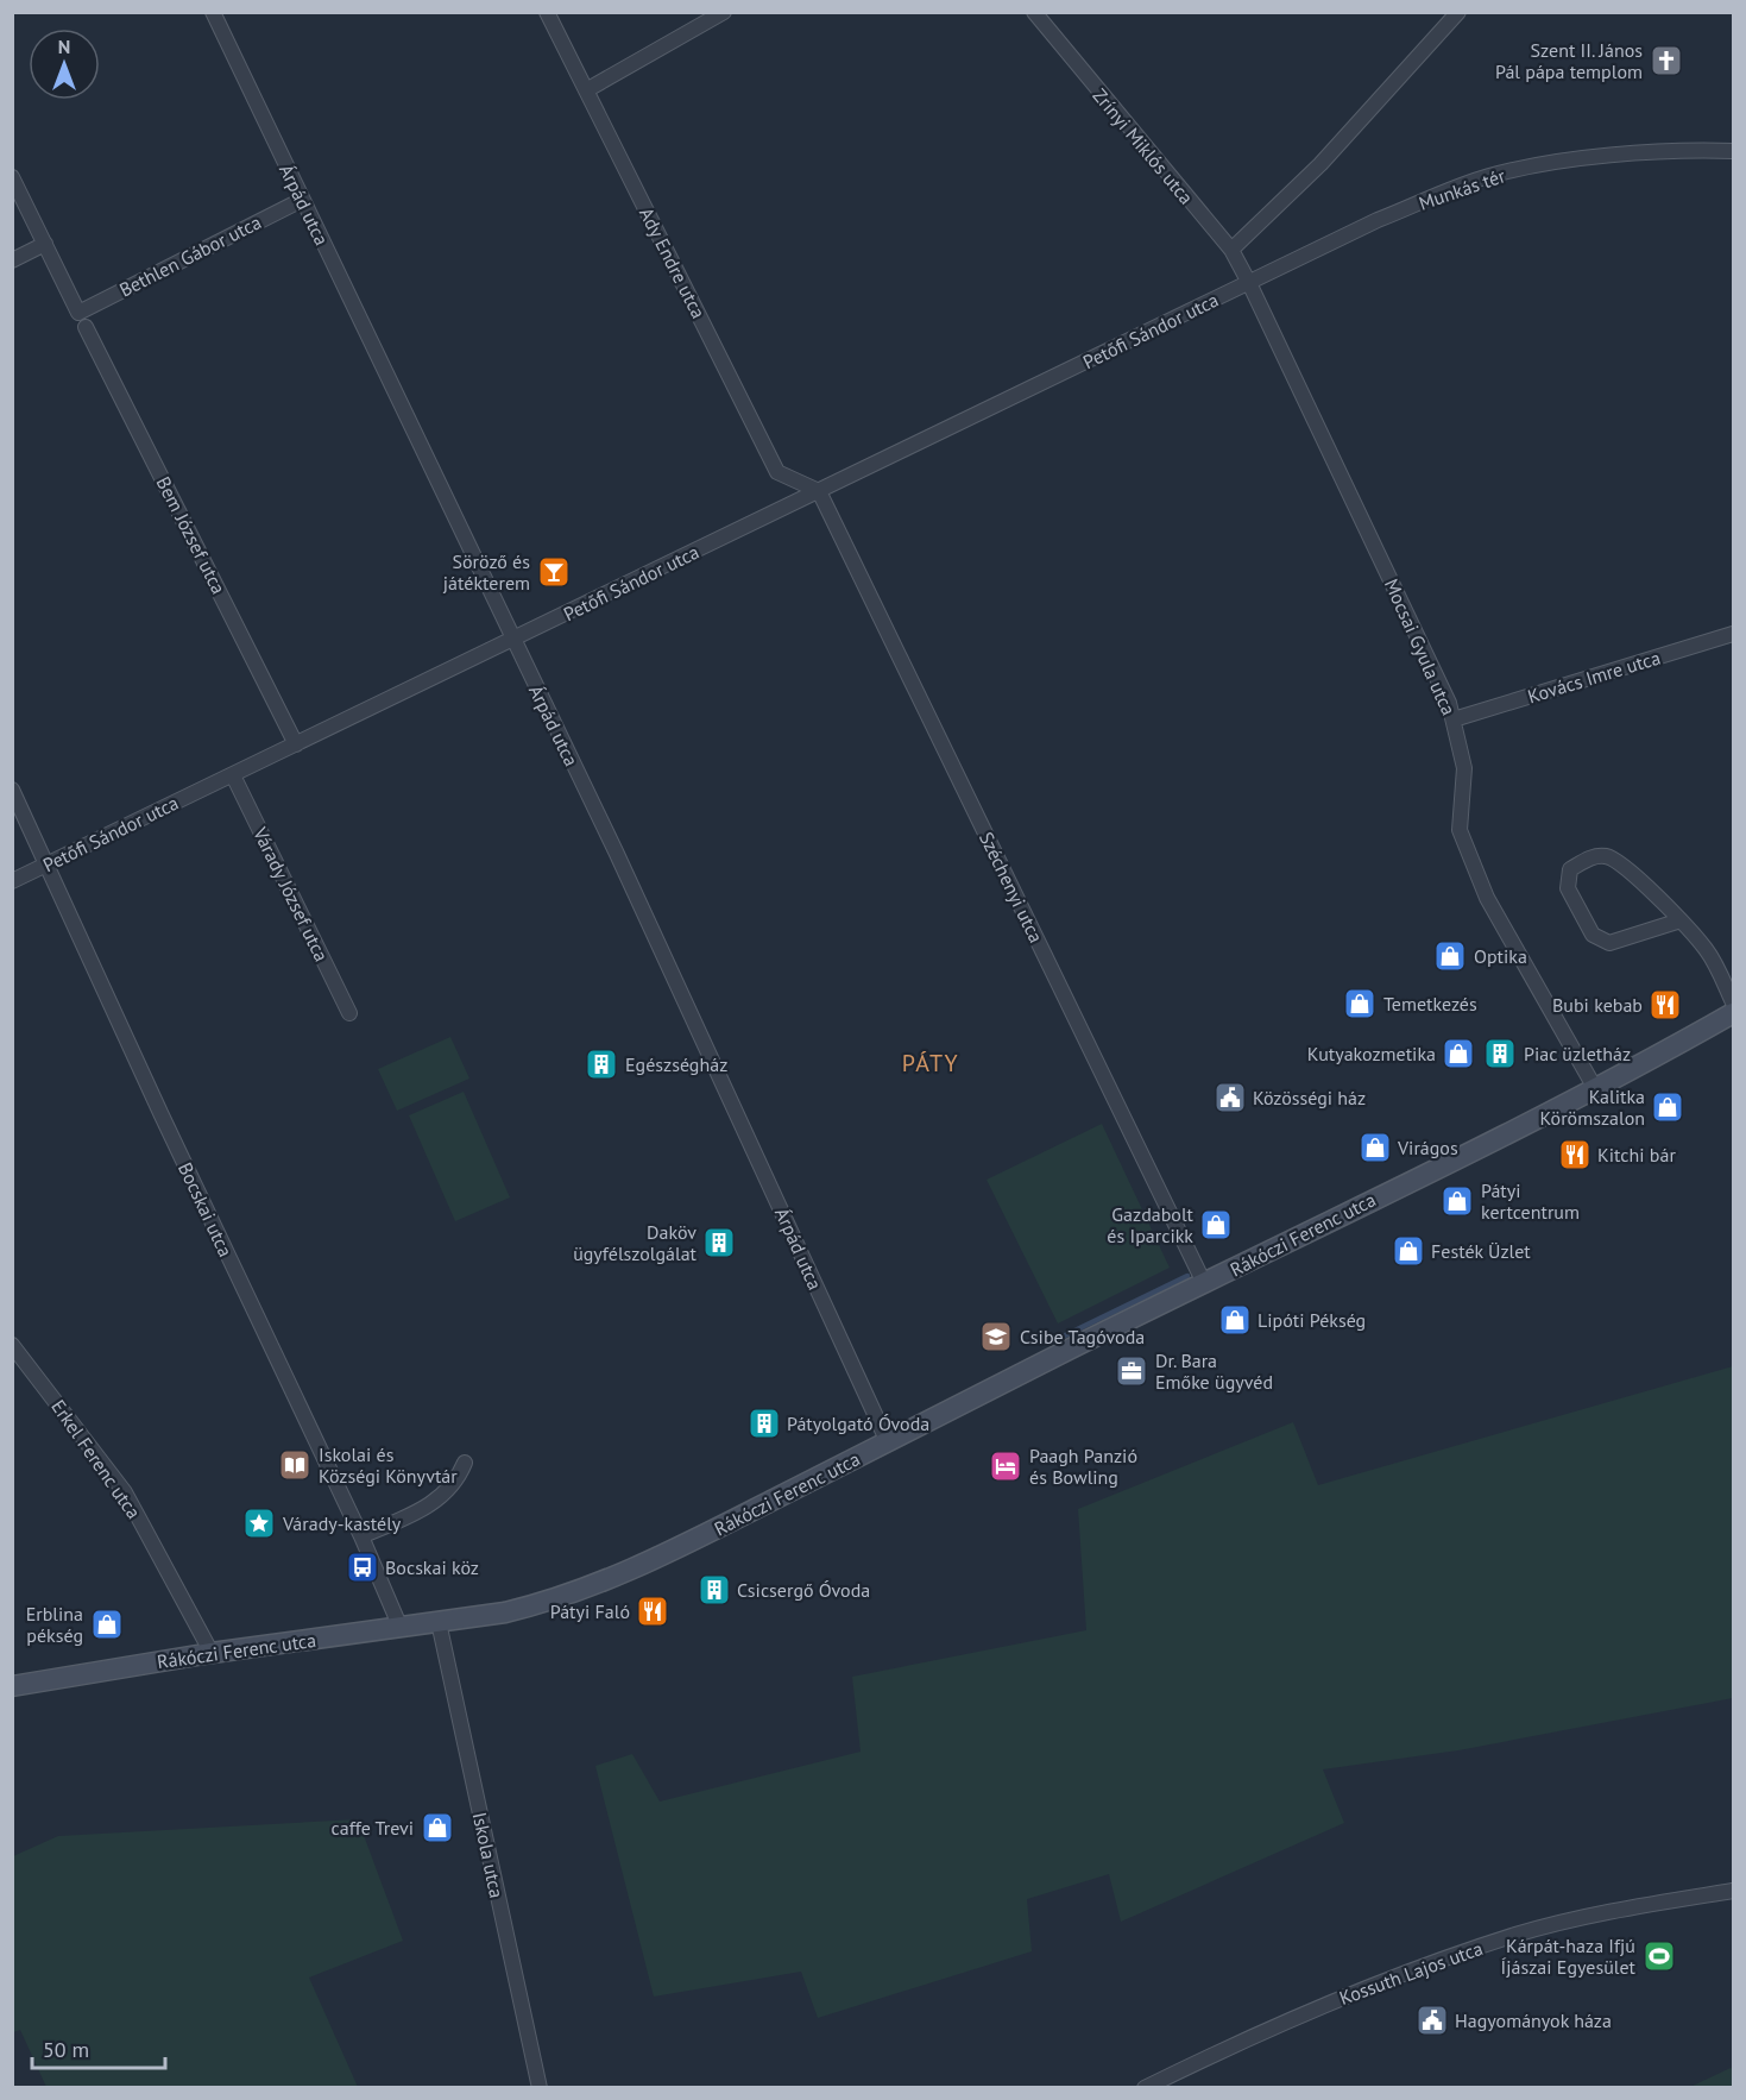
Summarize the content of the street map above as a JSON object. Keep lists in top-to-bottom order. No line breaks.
{"streets":{"main road":["Rákóczi Ferenc utca"],"street":["Zrínyi Miklós utca","Munkás tér","Árpád utca","Bethlen Gábor utca","Ady Endre utca","Petőfi Sándor utca","Bem József utca","Mocsai Gyula utca","Kovács Imre utca","Széchenyi utca","Várady József utca","Bocskai utca","Erkel Ferenc utca","Iskola utca","Kossuth Lajos utca"]},"crossings":[["Zrínyi Miklós utca","Munkás tér"],["Zrínyi Miklós utca","Petőfi Sándor utca"],["Zrínyi Miklós utca","Mocsai Gyula utca"],["Munkás tér","Petőfi Sándor utca"],["Munkás tér","Mocsai Gyula utca"],["Árpád utca","Bethlen Gábor utca"],["Árpád utca","Petőfi Sándor utca"],["Árpád utca","Rákóczi Ferenc utca"],["Bethlen Gábor utca","Bem József utca"],["Ady Endre utca","Petőfi Sándor utca"],["Ady Endre utca","Széchenyi utca"],["Petőfi Sándor utca","Bem József utca"],["Petőfi Sándor utca","Mocsai Gyula utca"],["Petőfi Sándor utca","Széchenyi utca"],["Petőfi Sándor utca","Várady József utca"],["Petőfi Sándor utca","Bocskai utca"],["Mocsai Gyula utca","Kovács Imre utca"],["Mocsai Gyula utca","Rákóczi Ferenc utca"],["Széchenyi utca","Rákóczi Ferenc utca"],["Bocskai utca","Rákóczi Ferenc utca"],["Rákóczi Ferenc utca","Erkel Ferenc utca"],["Rákóczi Ferenc utca","Iskola utca"]],"districts":["PÁTY"],"places":{"church":["Szent II. János Pál pápa templom"],"bar":["Söröző és játékterem"],"shop":["Optika","Temetkezés","Kutyakozmetika","Kalitka Körömszalon","Virágos","Pátyi kertcentrum","Gazdabolt és Iparcikk","Festék Üzlet","Lipóti Pékség","Erblina pékség","caffe Trevi"],"restaurant":["Bubi kebab","Kitchi bár","Pátyi Faló"],"building":["Piac üzletház","Egészségház","Daköv ügyfélszolgálat","Pátyolgató Óvoda","Csicsergő Óvoda"],"public building":["Közösségi ház","Hagyományok háza"],"school or university":["Csibe Tagóvoda"],"office":["Dr. Bara Emőke ügyvéd"],"library":["Iskolai és Községi Könyvtár"],"hotel":["Paagh Panzió és Bowling"],"place":["Várady-kastély"],"bus stop":["Bocskai köz"],"sports":["Kárpát-haza Ifjú Íjászai Egyesület"]},"scale_bar":"50 m","north":"top"}
